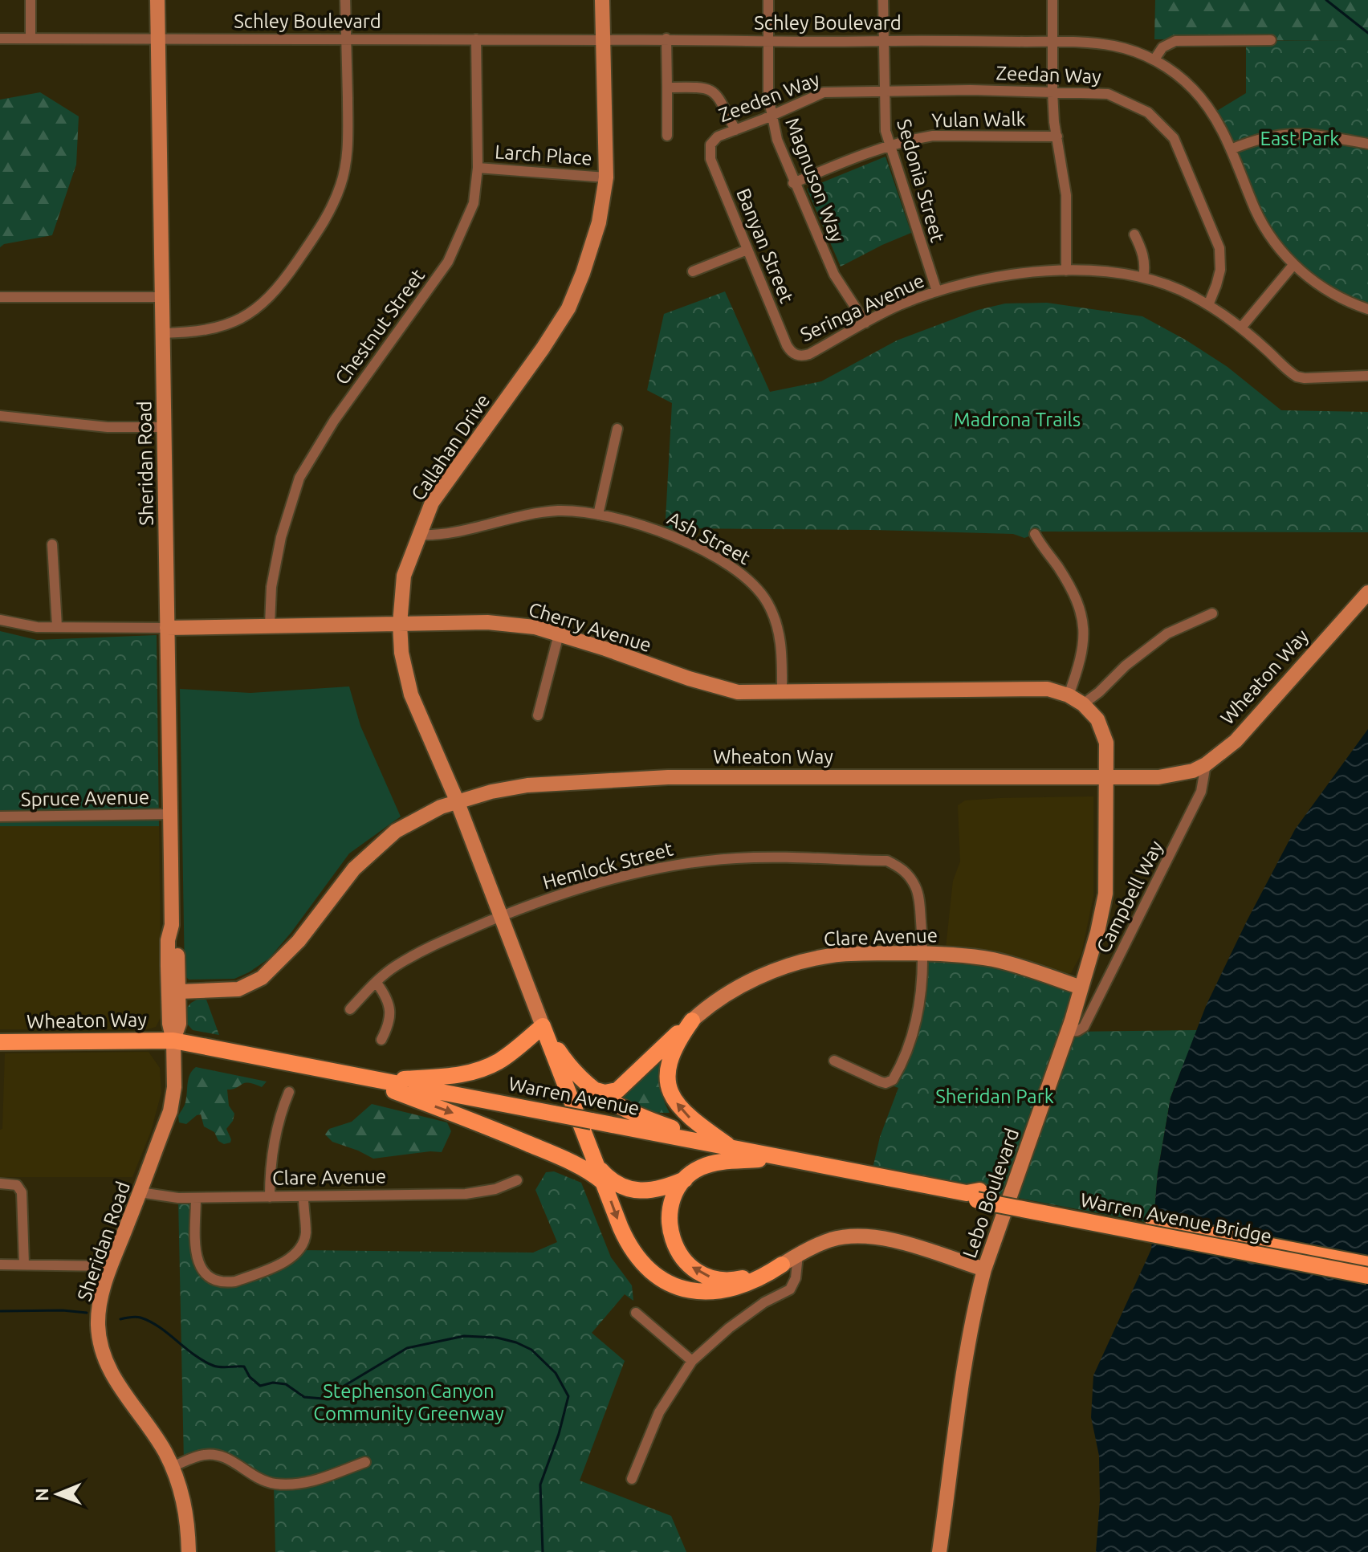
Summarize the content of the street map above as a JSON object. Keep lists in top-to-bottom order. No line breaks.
{"streets":{"main road":["Callahan Drive","Sheridan Road","Cherry Avenue","Wheaton Way","Clare Avenue","Warren Avenue","Lebo Boulevard","Warren Avenue Bridge"],"street":["Schley Boulevard","Zeedan Way","Zeeden Way","Yulan Walk","Larch Place","Magnuson Way","Sedonia Street","Banyan Street","Seringa Avenue","Chestnut Street","Ash Street","Spruce Avenue","Hemlock Street","Campbell Way"]},"crossings":[["Schley Boulevard","Magnuson Way"],["Schley Boulevard","Sedonia Street"],["Schley Boulevard","Chestnut Street"],["Schley Boulevard","Callahan Drive"],["Schley Boulevard","Sheridan Road"],["Zeedan Way","Zeeden Way"],["Zeedan Way","Sedonia Street"],["Zeedan Way","Seringa Avenue"],["Zeeden Way","Magnuson Way"],["Zeeden Way","Sedonia Street"],["Zeeden Way","Banyan Street"],["Yulan Walk","Magnuson Way"],["Yulan Walk","Sedonia Street"],["Larch Place","Chestnut Street"],["Larch Place","Callahan Drive"],["Magnuson Way","Seringa Avenue"],["Sedonia Street","Seringa Avenue"],["Banyan Street","Seringa Avenue"],["Chestnut Street","Cherry Avenue"],["Callahan Drive","Ash Street"],["Callahan Drive","Cherry Avenue"],["Callahan Drive","Wheaton Way"],["Callahan Drive","Hemlock Street"],["Sheridan Road","Cherry Avenue"],["Sheridan Road","Wheaton Way"],["Sheridan Road","Spruce Avenue"],["Sheridan Road","Clare Avenue"],["Sheridan Road","Warren Avenue"],["Ash Street","Cherry Avenue"],["Cherry Avenue","Wheaton Way"],["Cherry Avenue","Lebo Boulevard"],["Wheaton Way","Campbell Way"],["Wheaton Way","Warren Avenue"],["Wheaton Way","Lebo Boulevard"],["Hemlock Street","Clare Avenue"],["Campbell Way","Lebo Boulevard"],["Clare Avenue","Lebo Boulevard"],["Warren Avenue","Warren Avenue Bridge"]],"parks":["East Park","Madrona Trails","Sheridan Park","Stephenson Canyon Community Greenway"],"north":"left"}
